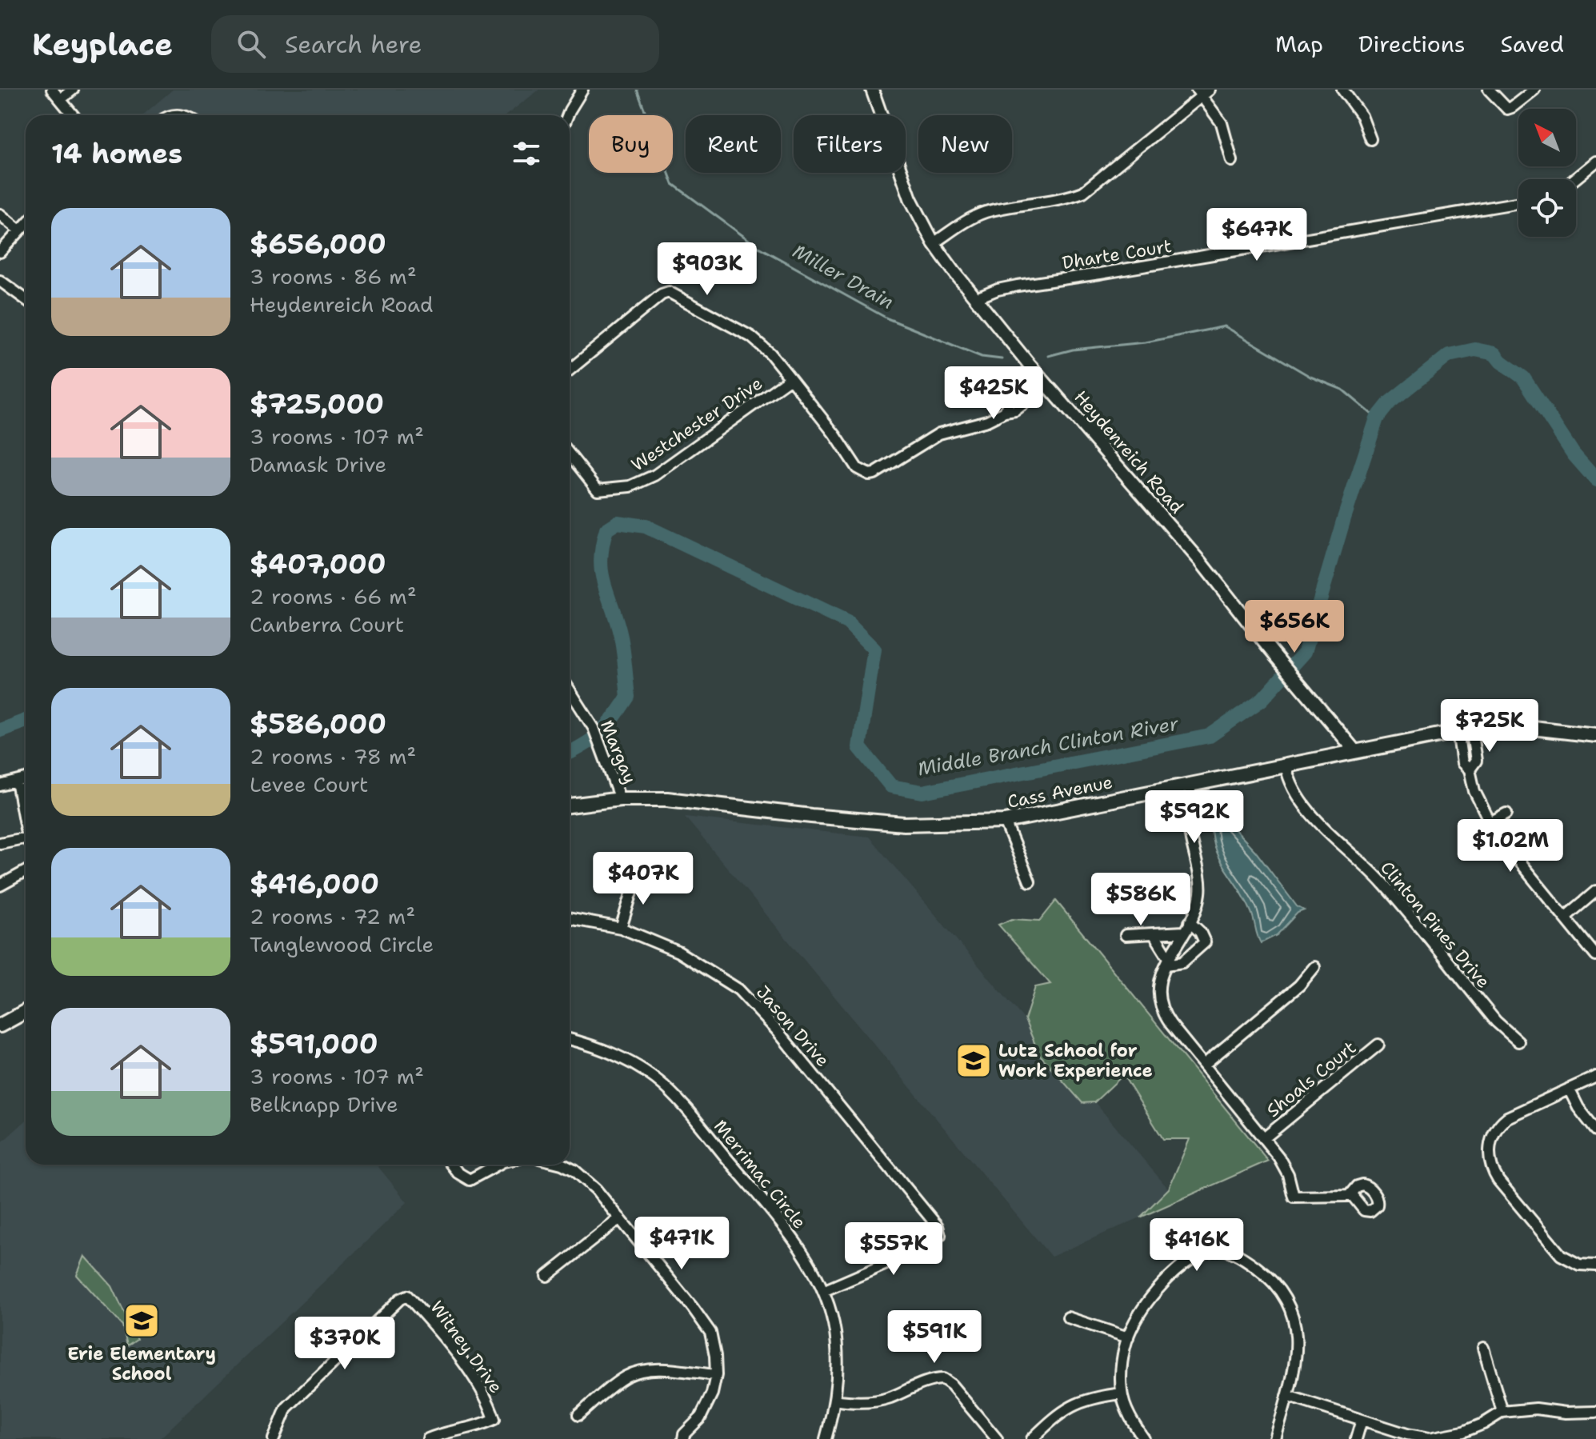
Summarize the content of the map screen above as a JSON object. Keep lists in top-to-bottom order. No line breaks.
{"streets":{"main road":["Cass Avenue"],"street":["Dharte Court","Westchester Drive","Heydenreich Road","Margay","Clinton Pines Drive","Jason Drive","Shoals Court","Merrimac Circle","Witney Drive"]},"crossings":[["Dharte Court","Heydenreich Road"],["Westchester Drive","Heydenreich Road"],["Heydenreich Road","Cass Avenue"],["Margay","Cass Avenue"],["Cass Avenue","Clinton Pines Drive"],["Jason Drive","Merrimac Circle"]],"water":["Miller Drain","Middle Branch Clinton River"],"places":{"school or university":["Lutz School for Work Experience","Erie Elementary School"]},"north":"top left","page":{"header":"Keyplace","search":"Search here","nav":["Map","Directions","Saved"],"chip":["Buy","Rent","Filters","New"],"heading":"14 homes","list":[{"name":"$656,000","note":"3 rooms · 86 m² · Heydenreich Road"},{"name":"$725,000","note":"3 rooms · 107 m² · Damask Drive"},{"name":"$407,000","note":"2 rooms · 66 m² · Canberra Court"},{"name":"$586,000","note":"2 rooms · 78 m² · Levee Court"},{"name":"$416,000","note":"2 rooms · 72 m² · Tanglewood Circle"},{"name":"$591,000","note":"3 rooms · 107 m² · Belknapp Drive"}],"price":["$647K","$903K","$425K","$656K","$725K","$592K","$1.02M","$407K","$586K","$471K","$416K","$557K","$591K","$370K"]}}
